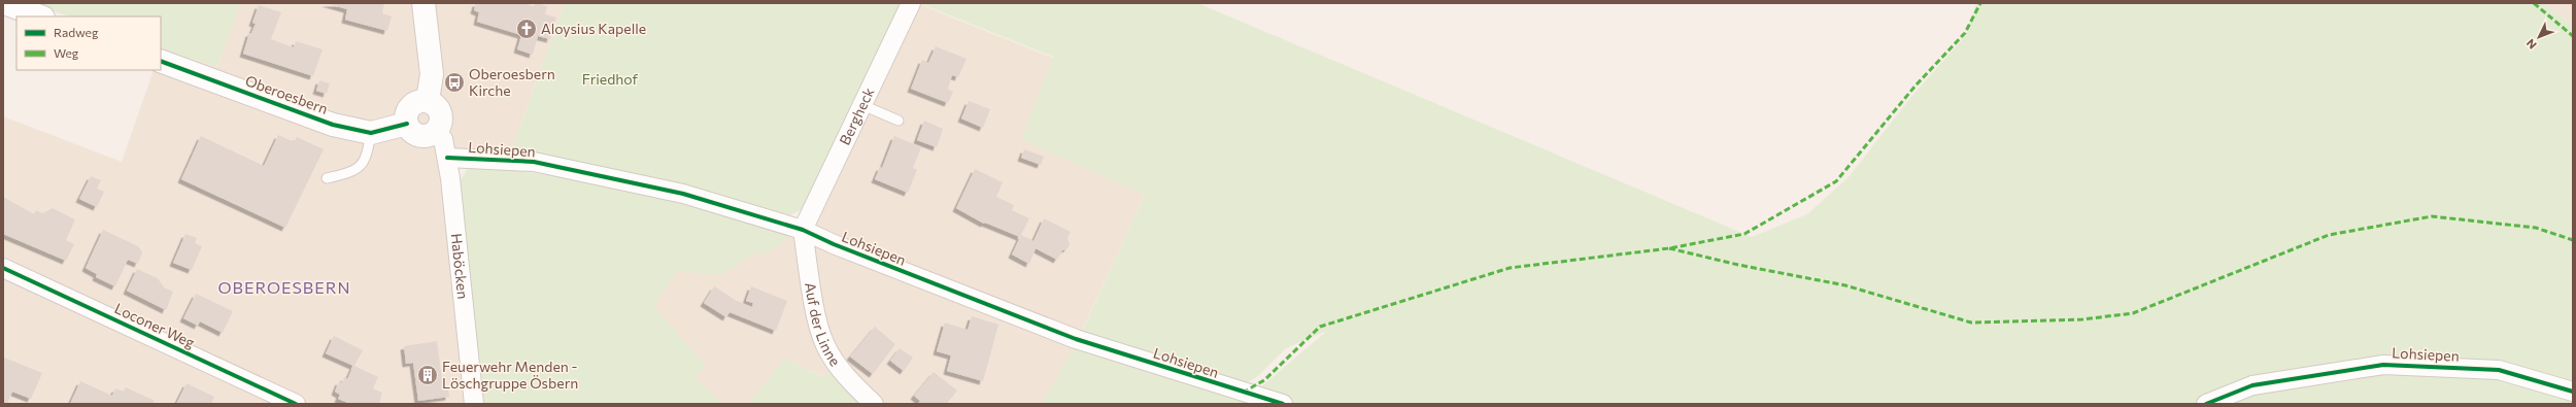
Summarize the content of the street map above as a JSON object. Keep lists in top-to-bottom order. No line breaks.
{"streets":{"street":["Oberoesbern","Bergheck","Lohsiepen","Haböcken","Auf der Linne","Loconer Weg"]},"crossings":[["Oberoesbern","Haböcken"],["Bergheck","Lohsiepen"],["Bergheck","Auf der Linne"],["Lohsiepen","Haböcken"],["Lohsiepen","Auf der Linne"]],"districts":["OBEROESBERN"],"parks":["Friedhof"],"places":{"church":["Aloysius Kapelle"],"bus stop":["Oberoesbern Kirche"],"building":["Feuerwehr Menden - Löschgruppe Ösbern"]},"legend":["Radweg","Weg"],"north":"bottom left"}
